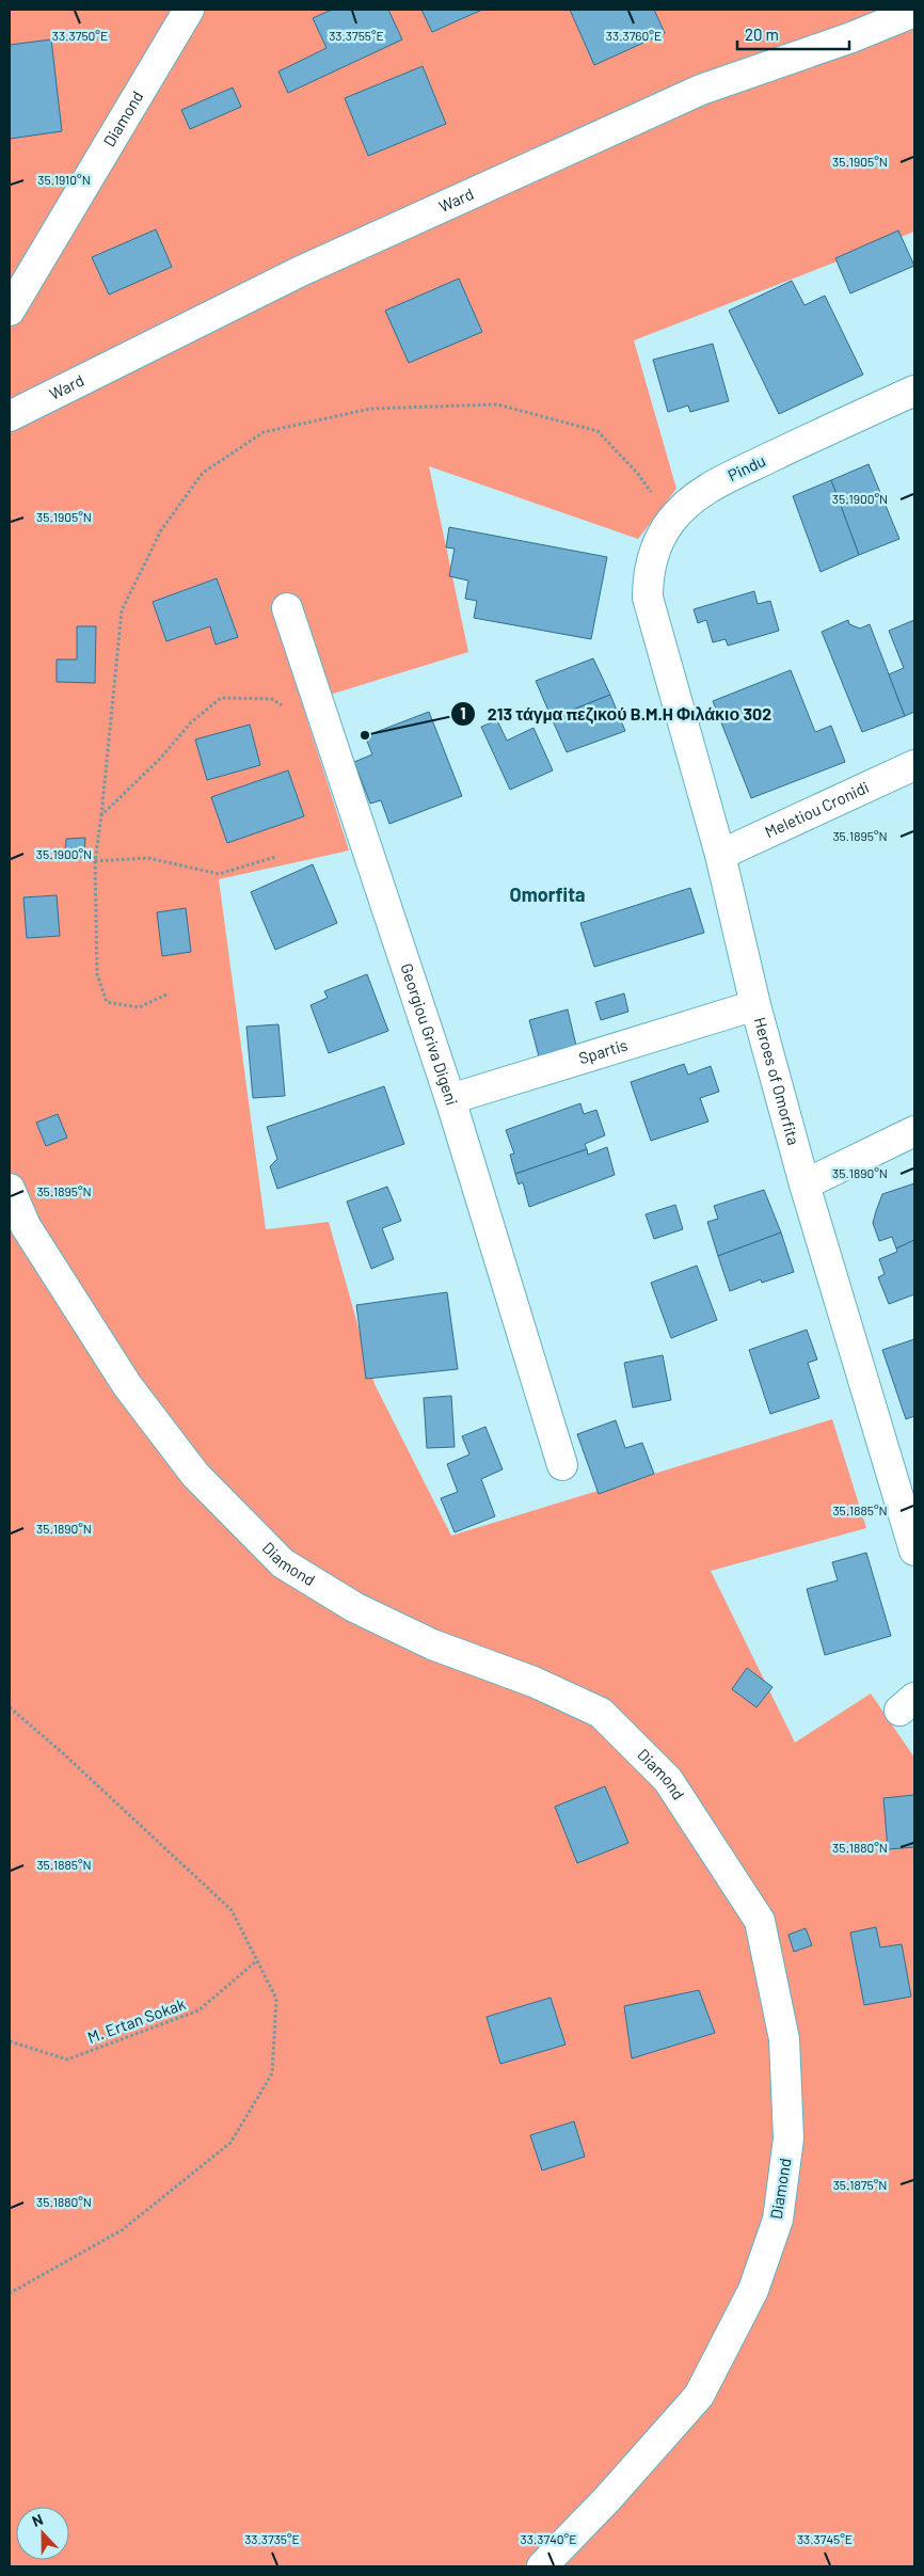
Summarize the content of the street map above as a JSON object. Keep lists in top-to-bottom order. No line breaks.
{"streets":{"street":["Diamond","Ward","Pindu","Meletiou Cronidi","Georgiou Griva Digeni","Spartis","Heroes of Omorfita"],"path":["M. Ertan Sokak"]},"crossings":[["Pindu","Heroes of Omorfita"],["Meletiou Cronidi","Heroes of Omorfita"],["Georgiou Griva Digeni","Spartis"],["Spartis","Heroes of Omorfita"]],"districts":["Omorfita"],"places":["213 τάγμα πεζικού B.M.H Φιλάκιο 302"],"scale_bar":"20 m","north":"top","coordinates":["33.3750°E","33.3760°E","33.3755°E","35.1905°N","35.1910°N","35.1900°N","35.1895°N","35.1890°N","35.1885°N","35.1880°N","35.1875°N","33.3735°E","33.3740°E","33.3745°E"]}
